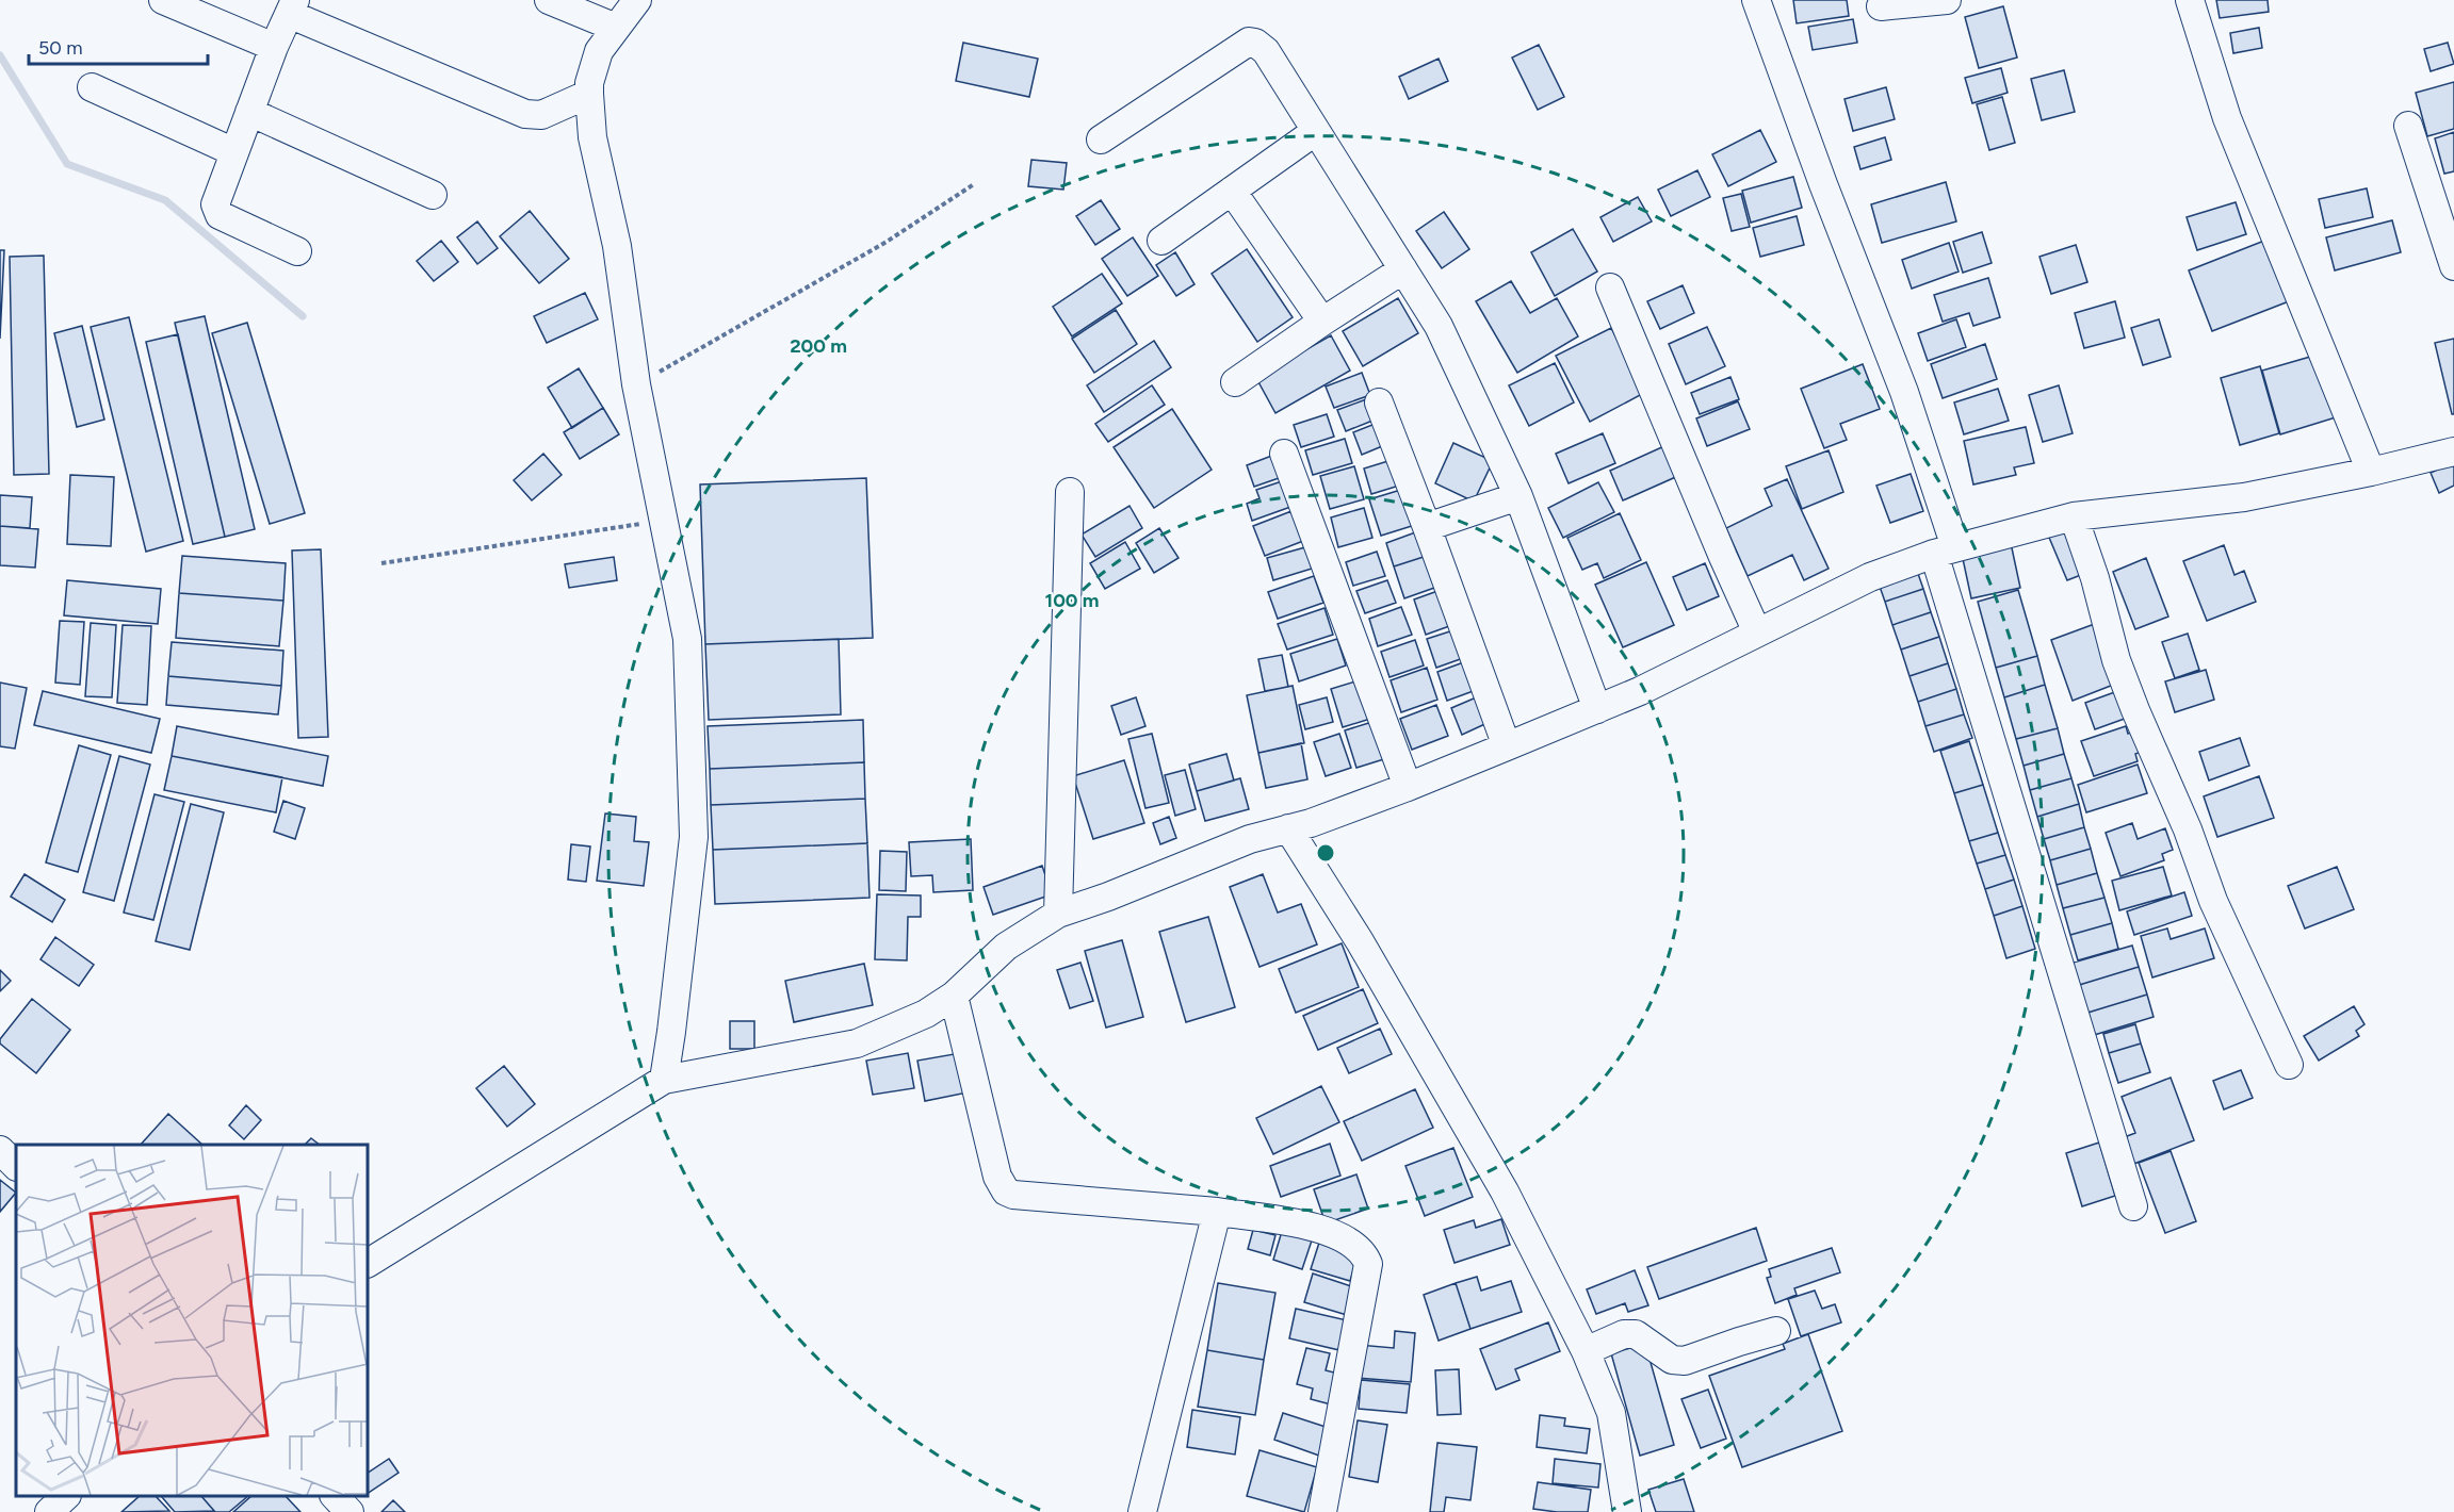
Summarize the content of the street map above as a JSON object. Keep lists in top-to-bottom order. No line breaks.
{"scale_bar":"50 m","rings":["200 m","100 m"]}
